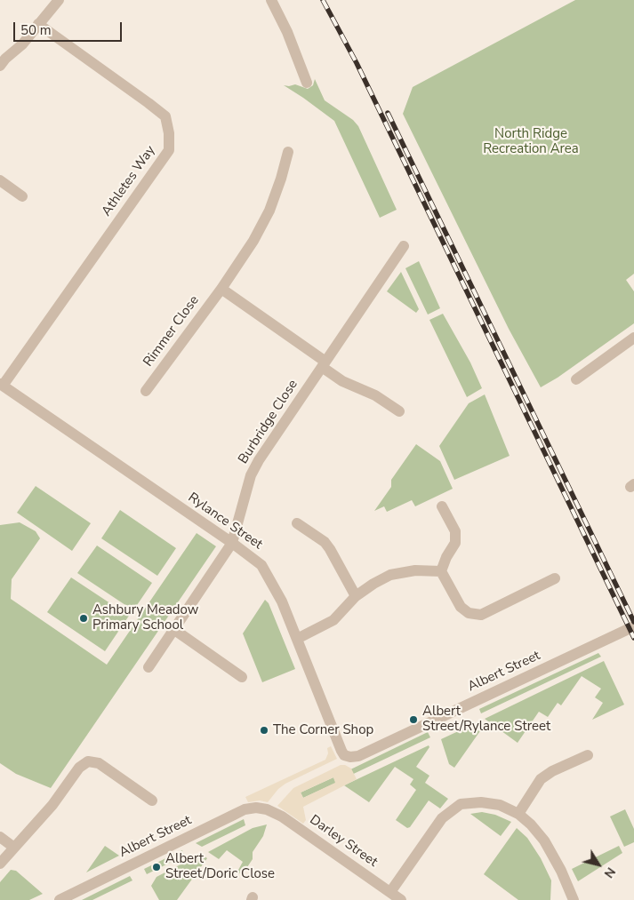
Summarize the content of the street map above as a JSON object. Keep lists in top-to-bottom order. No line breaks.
{"streets":{"street":["Athletes Way","Rimmer Close","Burbridge Close","Rylance Street","Albert Street","Darley Street"]},"crossings":[["Athletes Way","Rylance Street"],["Burbridge Close","Rylance Street"],["Rylance Street","Albert Street"],["Albert Street","Darley Street"]],"parks":["North Ridge Recreation Area"],"places":["Ashbury Meadow Primary School","Albert Street/Rylance Street","The Corner Shop","Albert Street/Doric Close"],"scale_bar":"50 m","north":"bottom right"}
